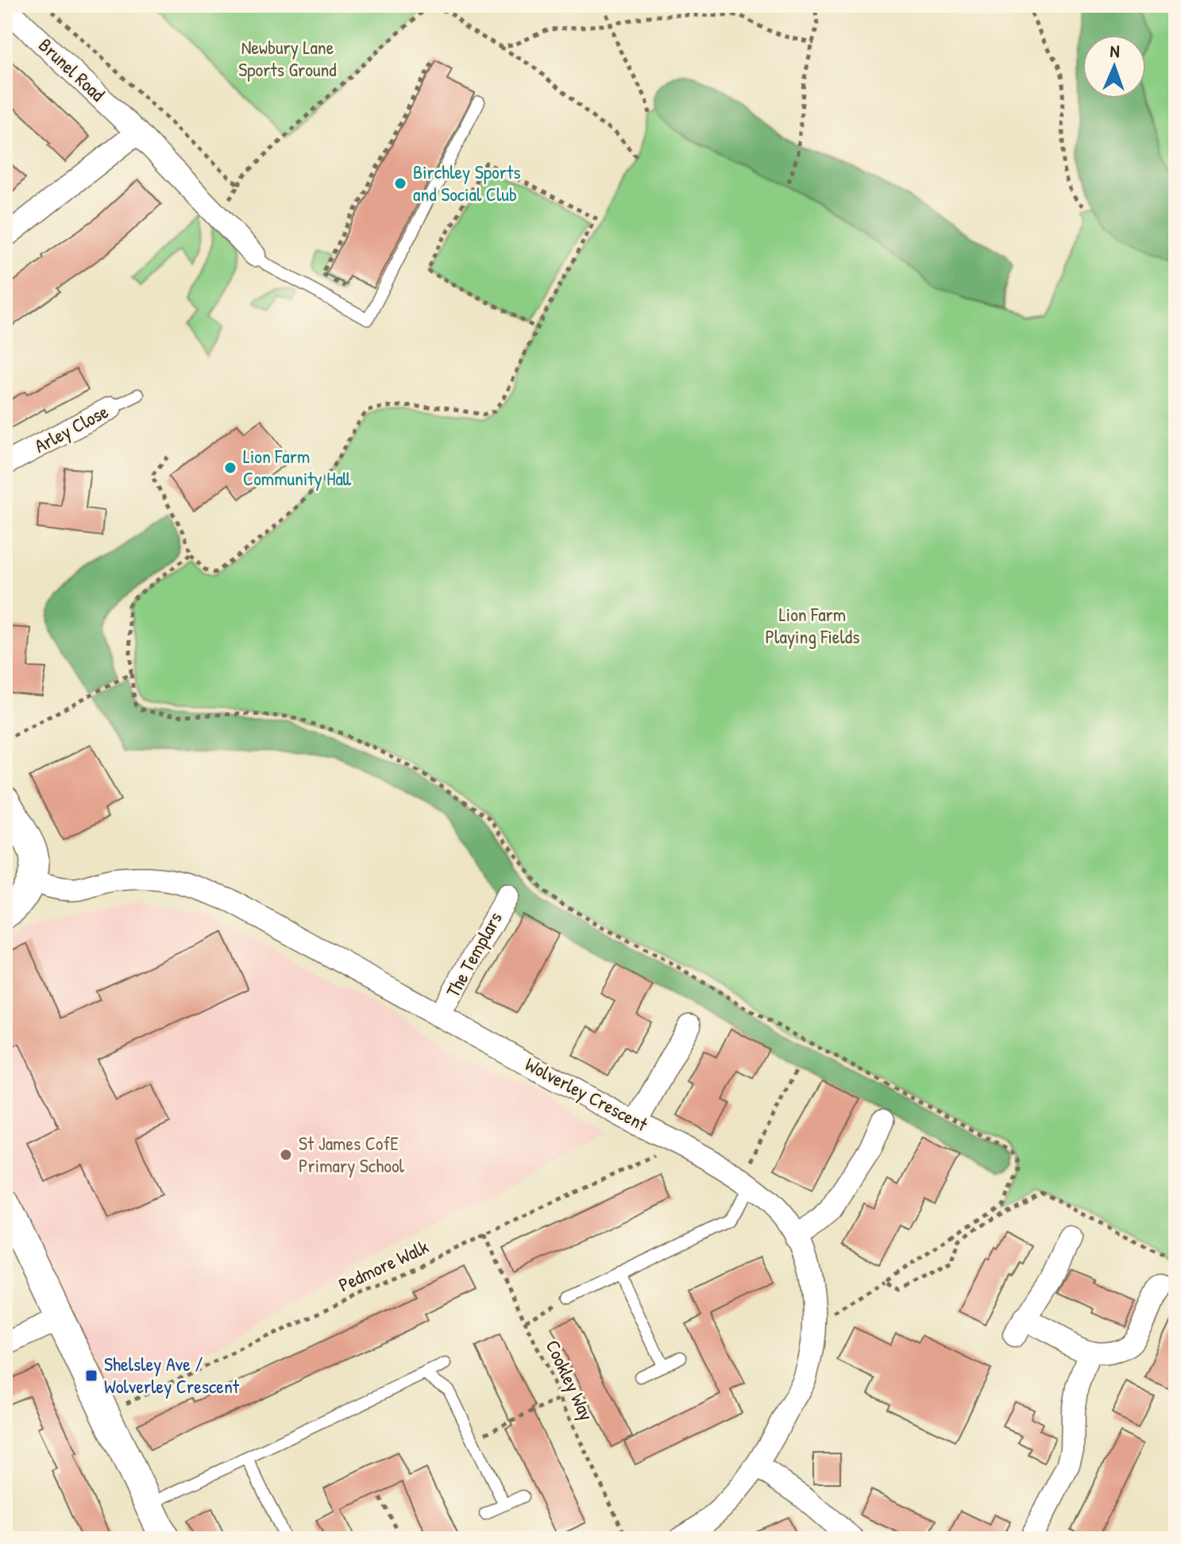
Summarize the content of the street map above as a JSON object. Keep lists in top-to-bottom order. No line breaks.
{"streets":{"street":["Brunel Road","Arley Close","The Templars","Wolverley Crescent"],"path":["Pedmore Walk","Cookley Way"]},"crossings":[["The Templars","Wolverley Crescent"],["Wolverley Crescent","Pedmore Walk"],["Pedmore Walk","Cookley Way"]],"parks":["Newbury Lane Sports Ground","Lion Farm Playing Fields"],"places":{"other":["Birchley Sports and Social Club","Lion Farm Community Hall","St James CofE Primary School"],"transit":["Shelsley Ave / Wolverley Crescent"]},"north":"top"}
